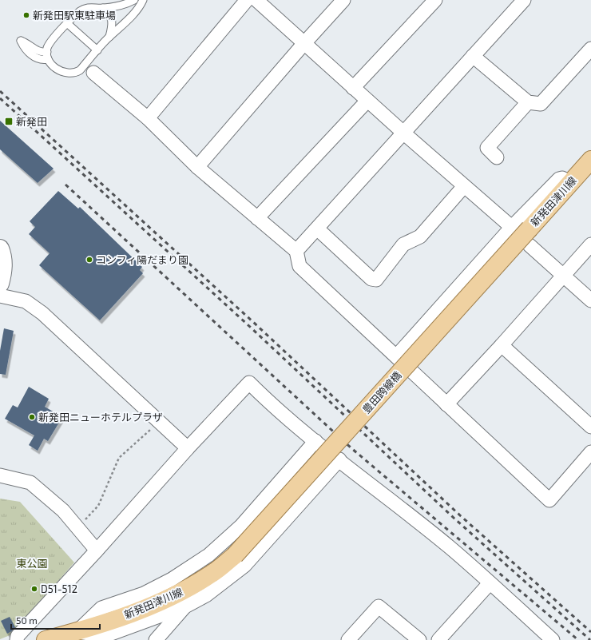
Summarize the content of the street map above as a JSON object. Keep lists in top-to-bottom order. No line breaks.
{"streets":{"main road":["新発田津川線","豊田跨線橋"]},"crossings":[["新発田津川線","豊田跨線橋"]],"parks":["東公園"],"places":{"other":["新発田駅東駐車場","コンフィ陽だまり園","新発田ニューホテルプラザ","D51-512"],"transit":["新発田"]},"scale_bar":"50 m"}
